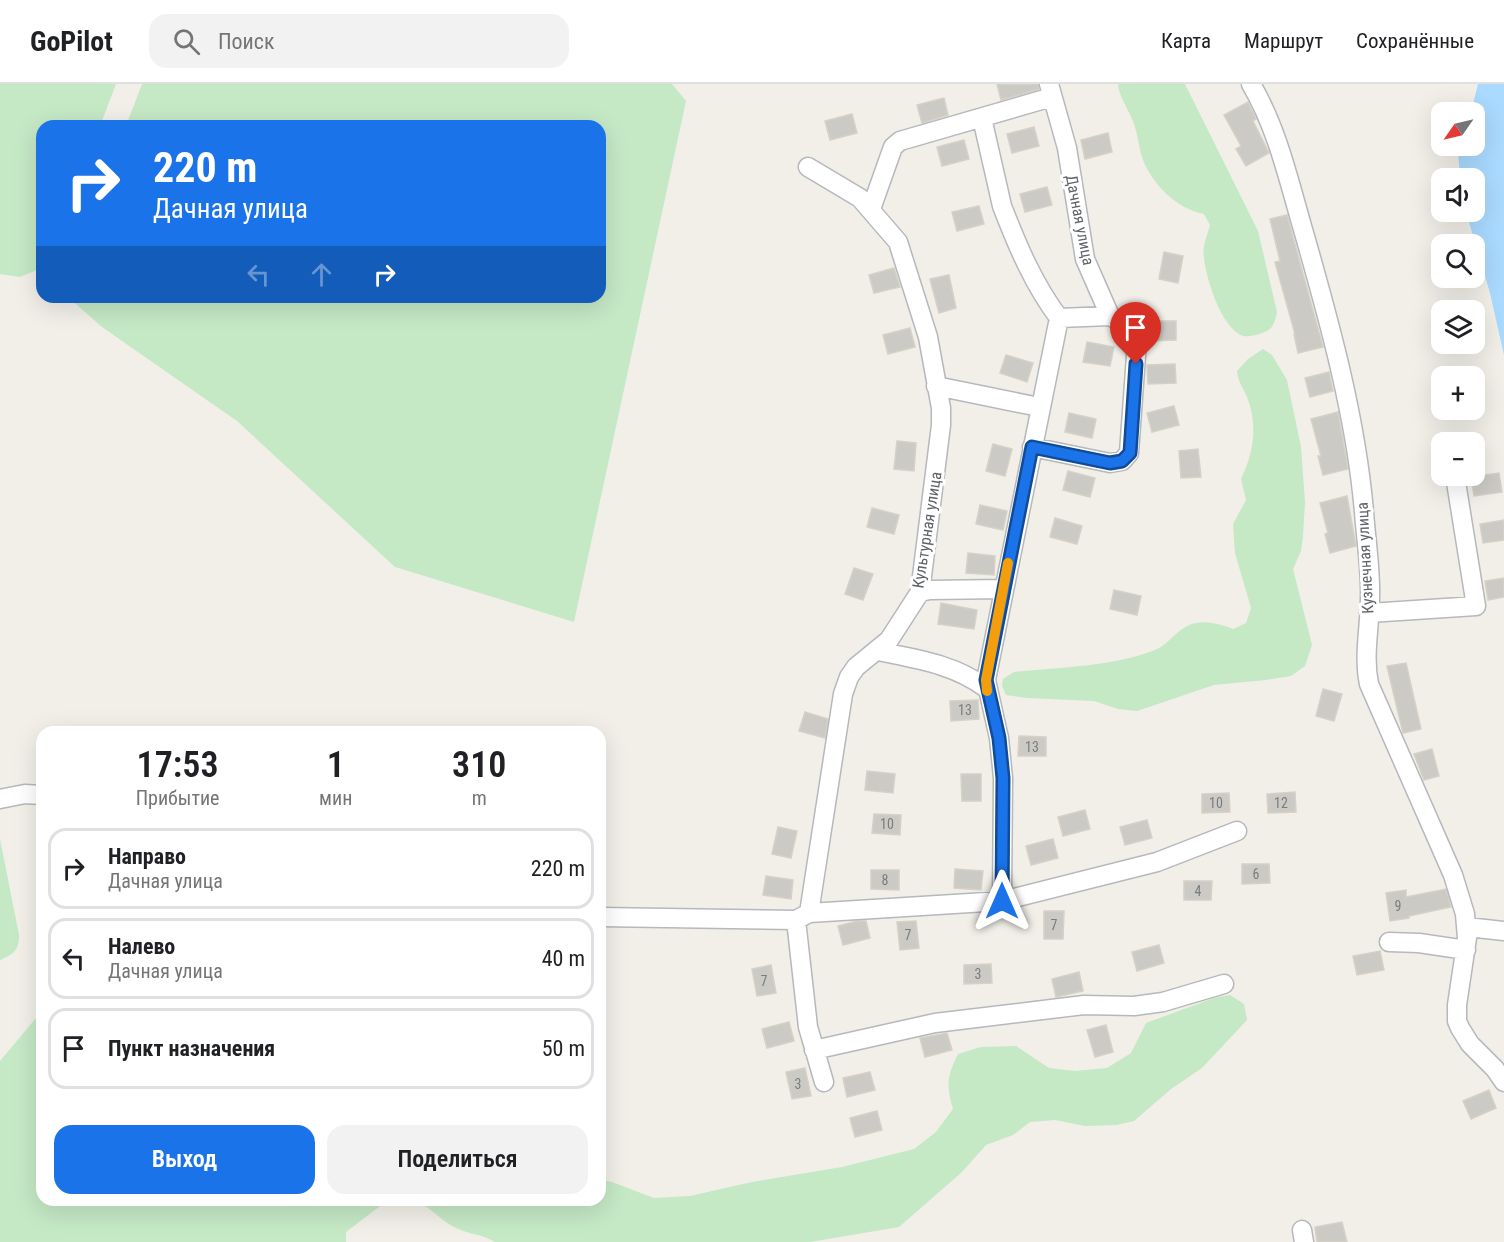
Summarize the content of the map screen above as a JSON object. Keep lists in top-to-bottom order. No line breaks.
{"streets":{"street":["Дачная улица","Культурная улица","Кузнечная улица"]},"house_numbers":["13","13","10","12","10","6","8","4","9","7","7","3","7","3"],"north":"bottom left","page":{"header":"GoPilot","search":"Поиск","nav":["Карта","Маршрут","Сохранённые"],"map_buttons":["+","−"],"turn":["220 m","Дачная улица"],"eta":["17:53","Прибытие","1","мин","310","m"],"list":[{"name":"Направо","note":"Дачная улица","value":"220 m"},{"name":"Налево","note":"Дачная улица","value":"40 m"},{"name":"Пункт назначения","value":"50 m"}],"buttons":["Выход","Поделиться"]}}
